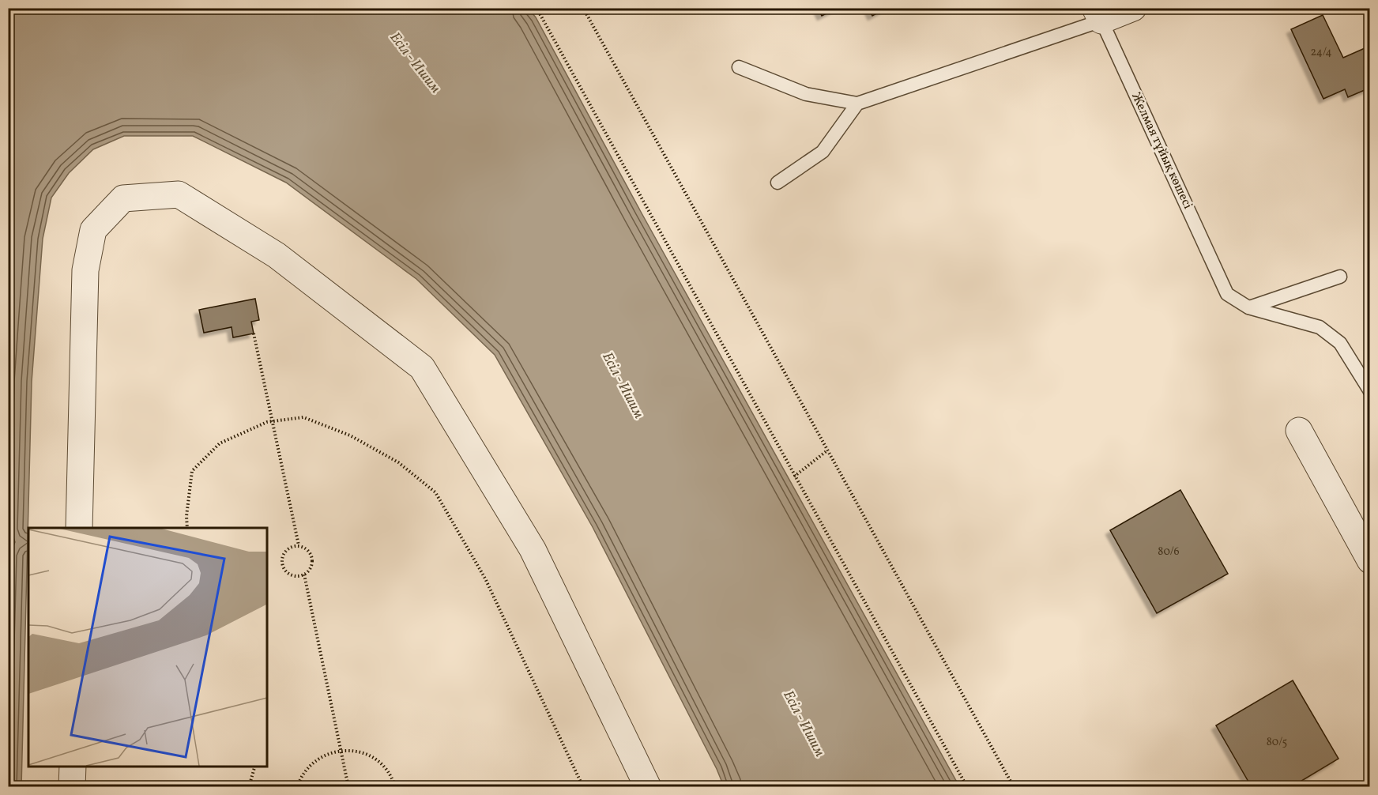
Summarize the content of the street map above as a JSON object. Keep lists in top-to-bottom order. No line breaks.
{"streets":{"lane":["Желмая тұйық көшесі"]},"water":["Есіл - Ишим"],"house_numbers":["24/4","80/6","80/5"]}
